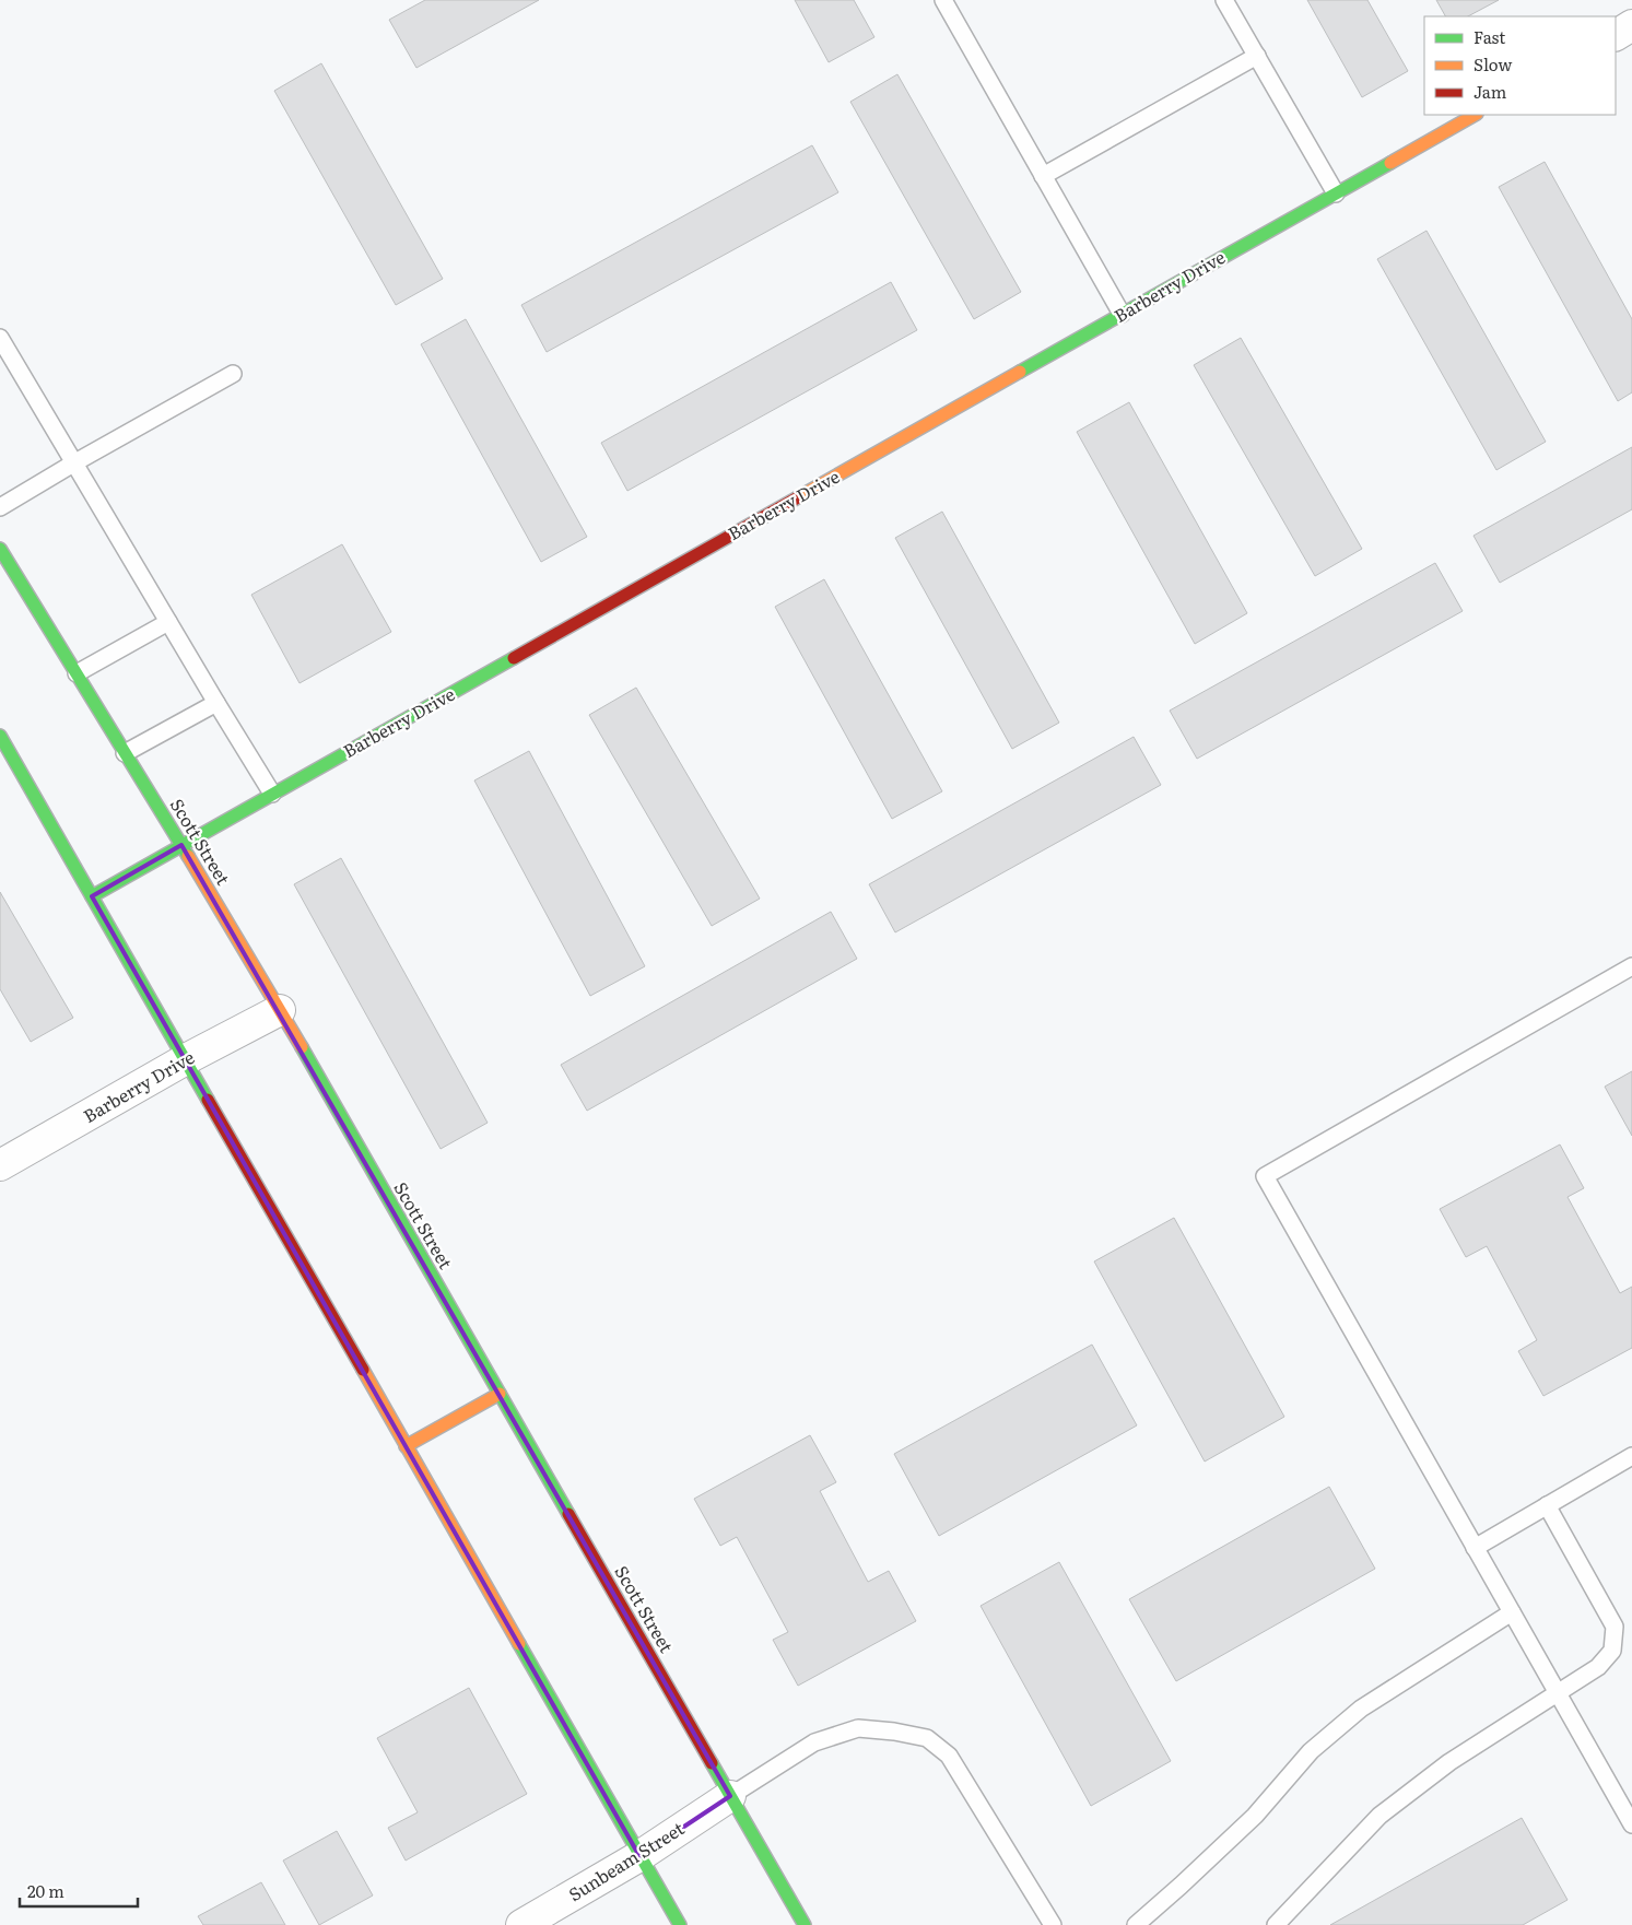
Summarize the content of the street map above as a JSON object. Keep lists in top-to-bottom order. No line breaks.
{"streets":{"main road":["Barberry Drive","Scott Street"],"street":["Sunbeam Street"]},"crossings":[["Barberry Drive","Scott Street"],["Scott Street","Sunbeam Street"]],"legend":["Fast","Slow","Jam"],"scale_bar":"20 m"}
